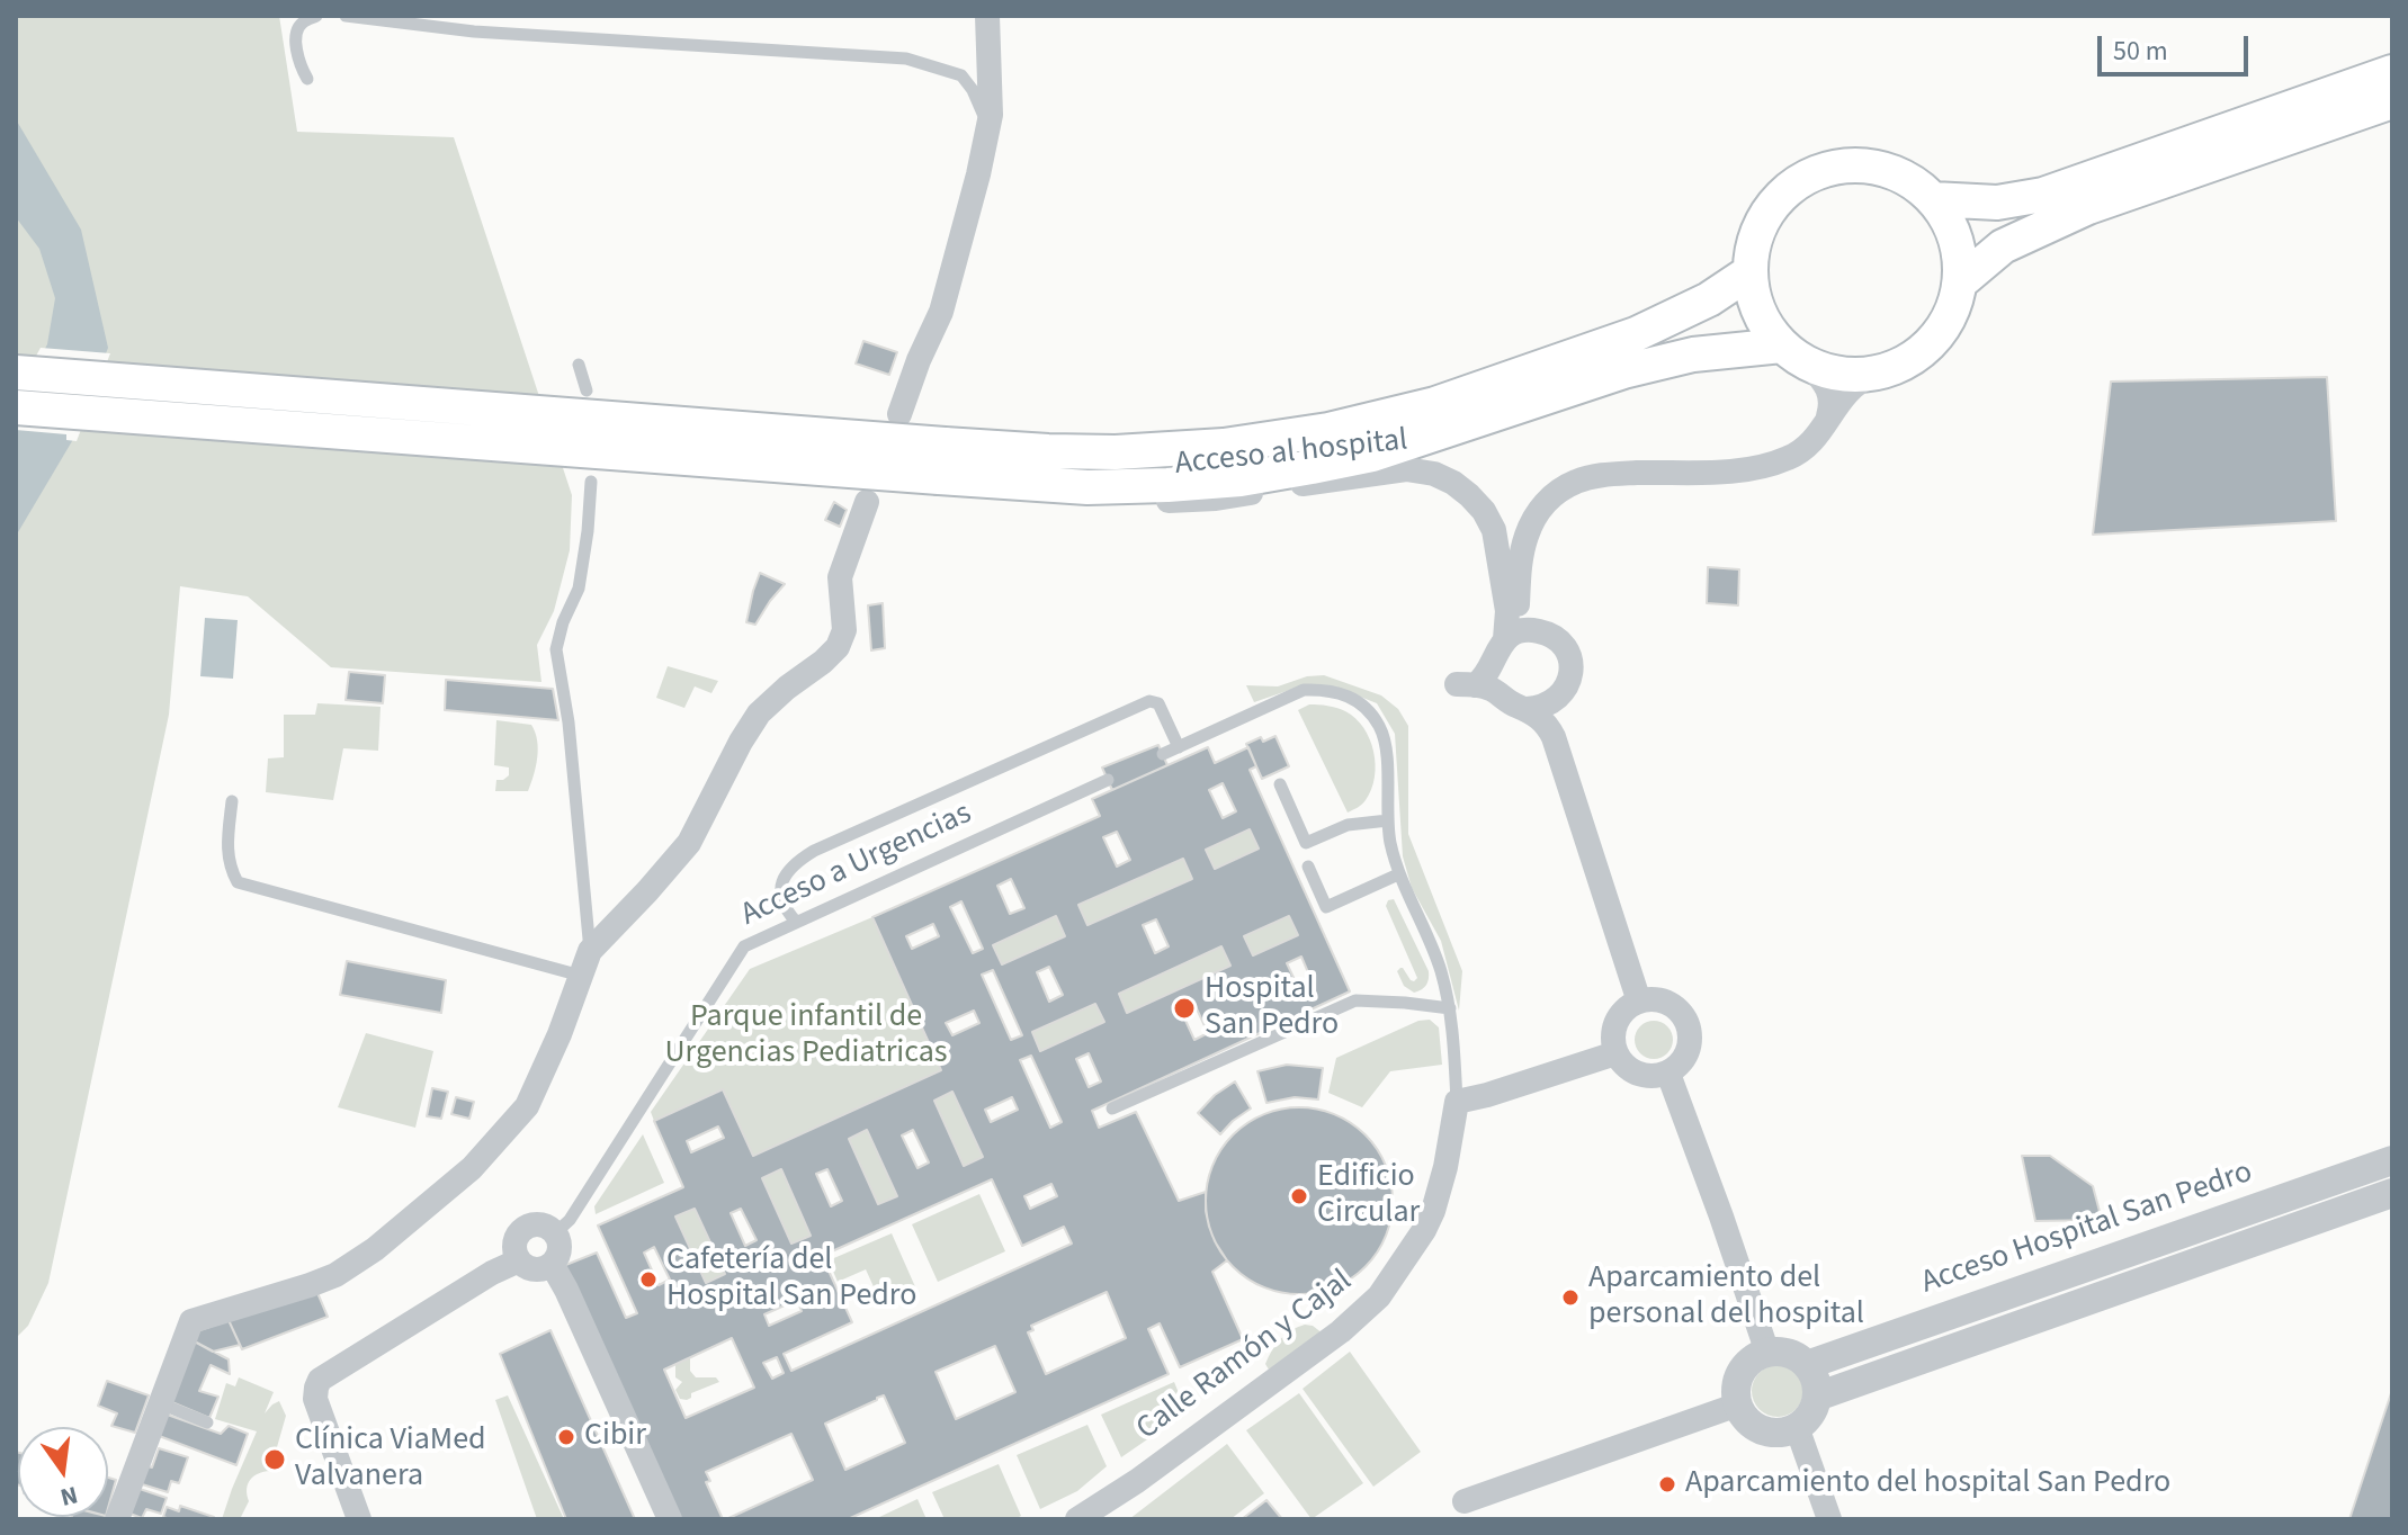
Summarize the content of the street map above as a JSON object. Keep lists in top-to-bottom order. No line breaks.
{"streets":{"street":["Acceso al hospital","Acceso Hospital San Pedro","Calle Ramón y Cajal"],"lane":["Acceso a Urgencias"]},"parks":["Parque infantil de Urgencias Pediatricas"],"places":["Hospital San Pedro","Edificio Circular","Cafetería del Hospital San Pedro","Aparcamiento del personal del hospital","Cibir","Clínica ViaMed Valvanera","Aparcamiento del hospital San Pedro"],"scale_bar":"50 m","north":"bottom"}
